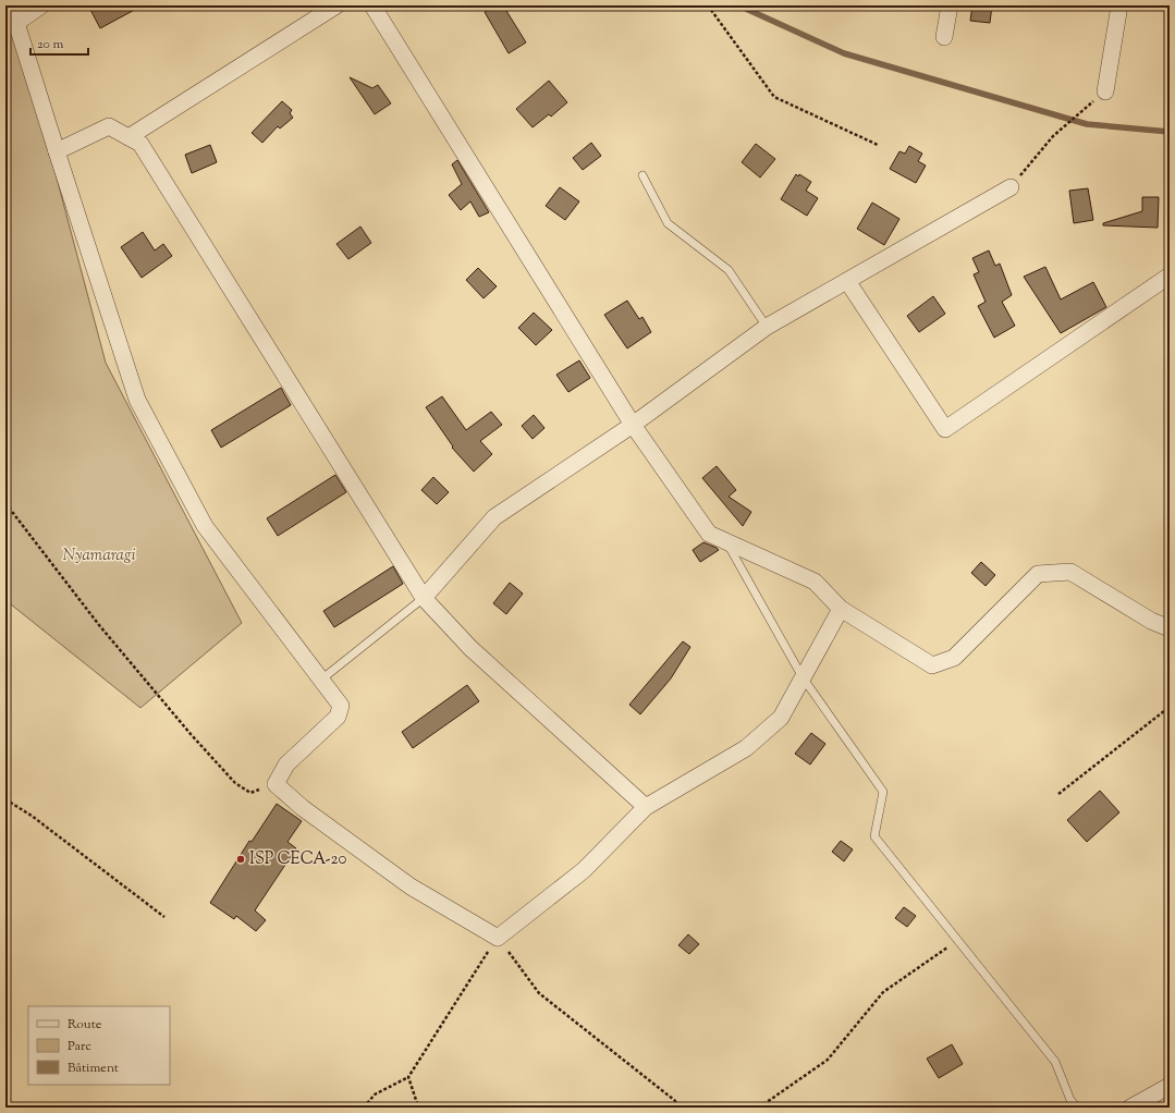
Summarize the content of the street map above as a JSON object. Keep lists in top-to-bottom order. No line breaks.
{"parks":["Nyamaragi"],"places":["ISP CECA-20"],"legend":["Route","Parc","Bâtiment"],"scale_bar":"20 m"}
